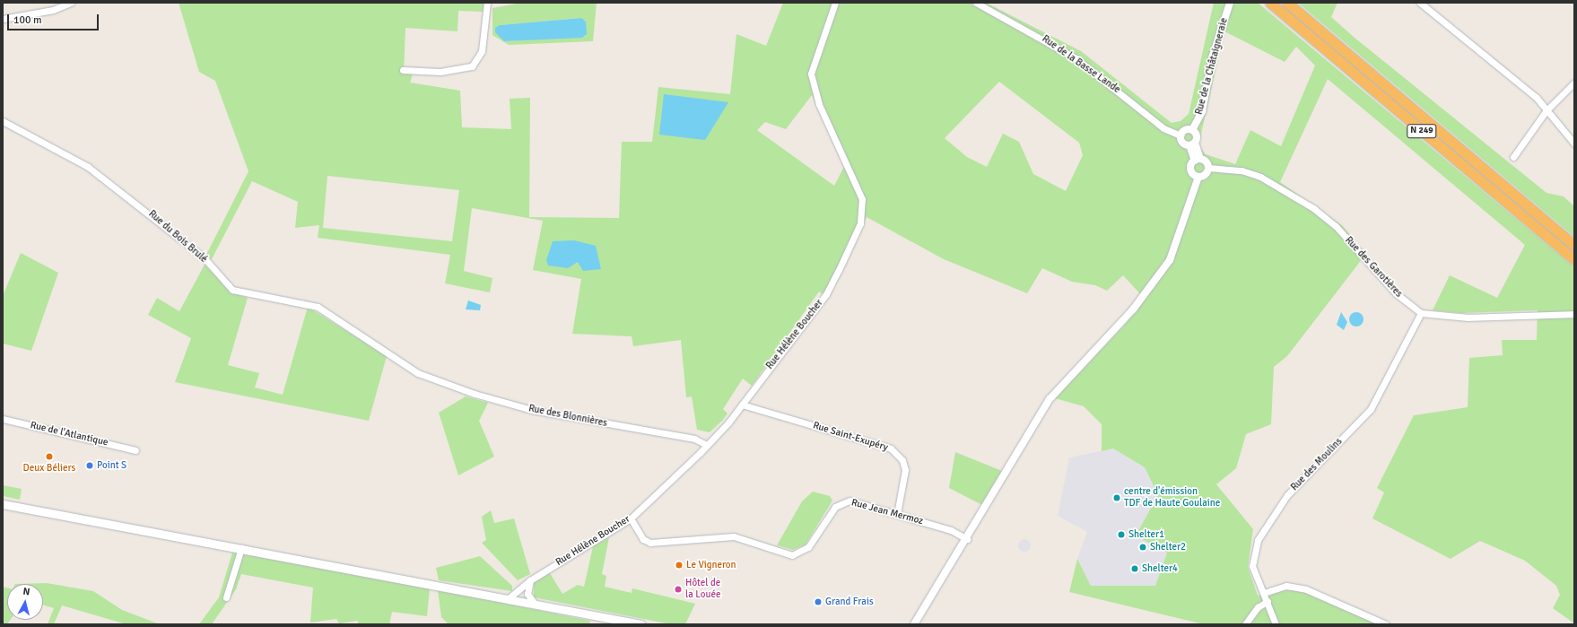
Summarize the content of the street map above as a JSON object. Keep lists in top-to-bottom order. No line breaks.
{"streets":{"highway":["N 249"],"street":["Rue de la Basse Lande","Rue de la Châtaigneraie","Rue du Bois Brulé","Rue des Garotières","Rue Hélène Boucher","Rue des Blonnières","Rue de l'Atlantique","Rue Saint-Exupéry","Rue des Moulins","Rue Jean Mermoz"]},"crossings":[["Rue de la Basse Lande","Rue de la Châtaigneraie"],["Rue du Bois Brulé","Rue des Blonnières"],["Rue des Garotières","Rue des Moulins"],["Rue Hélène Boucher","Rue des Blonnières"],["Rue Hélène Boucher","Rue Saint-Exupéry"],["Rue Hélène Boucher","Rue Jean Mermoz"],["Rue Saint-Exupéry","Rue Jean Mermoz"]],"places":["Deux Béliers","Point S","centre d'émission TDF de Haute Goulaine","Shelter1","Shelter2","Le Vigneron","Shelter4","Hôtel de la Louée","Grand Frais"],"scale_bar":"100 m","north":"top"}
